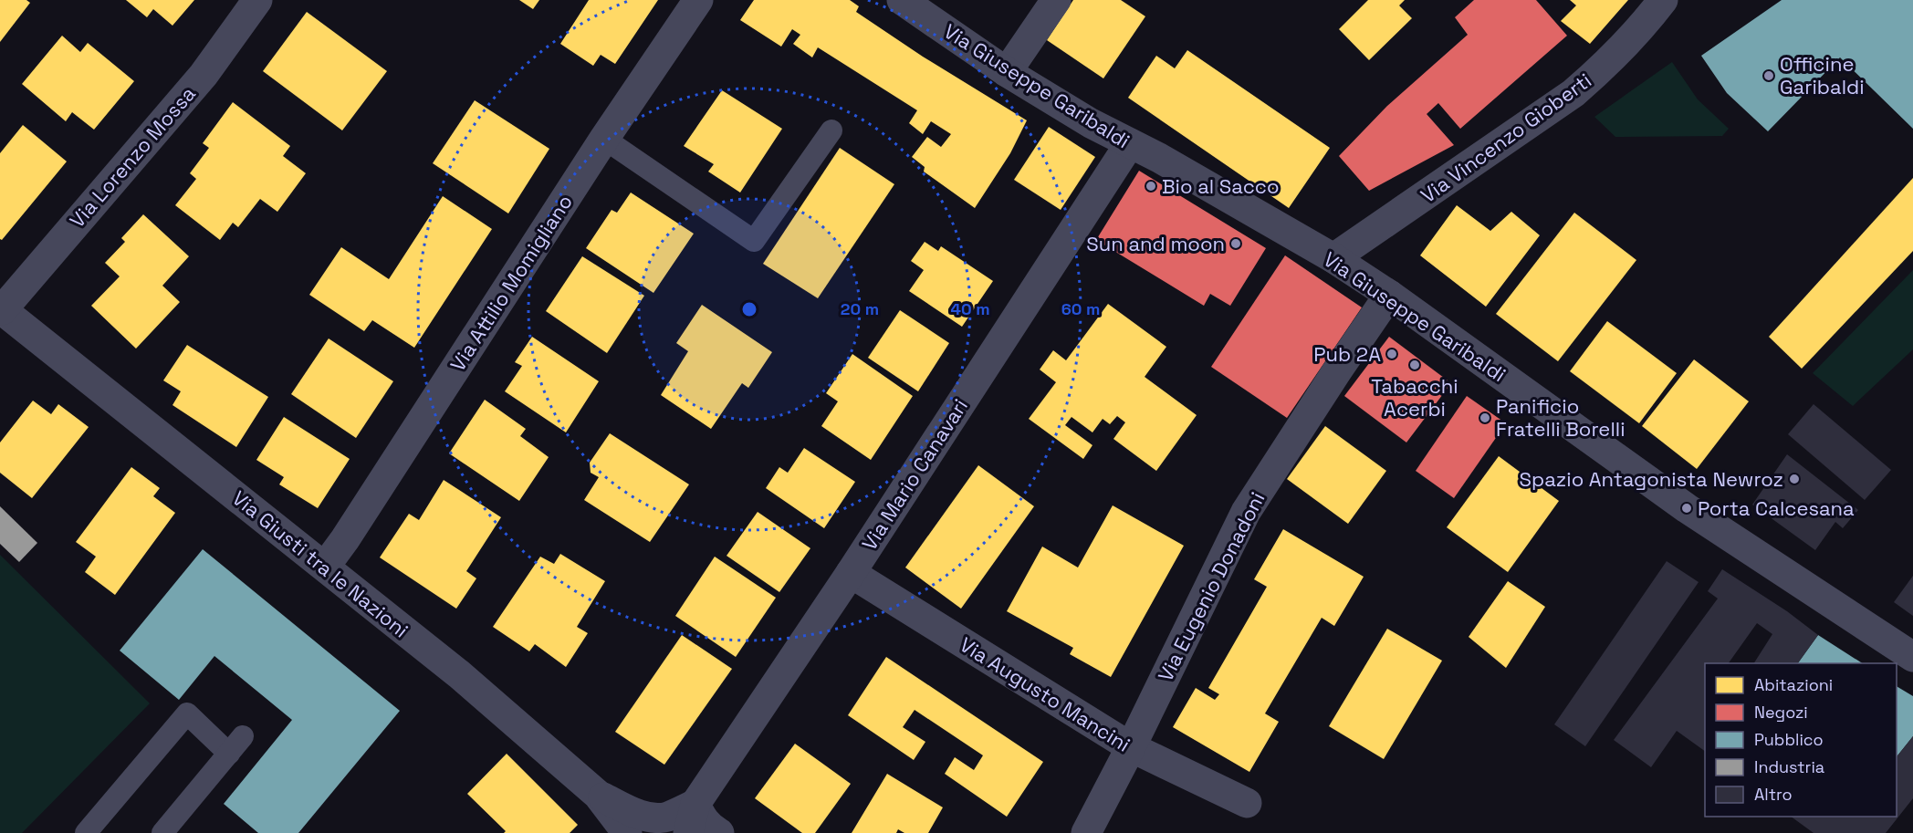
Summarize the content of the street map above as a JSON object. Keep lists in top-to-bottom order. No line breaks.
{"streets":{"street":["Via Giuseppe Garibaldi","Via Vincenzo Gioberti","Via Lorenzo Mossa","Via Attilio Momigliano","Via Mario Canavari","Via Giusti tra le Nazioni","Via Eugenio Donadoni","Via Augusto Mancini"]},"crossings":[["Via Giuseppe Garibaldi","Via Vincenzo Gioberti"],["Via Giuseppe Garibaldi","Via Mario Canavari"],["Via Giuseppe Garibaldi","Via Eugenio Donadoni"],["Via Lorenzo Mossa","Via Giusti tra le Nazioni"],["Via Attilio Momigliano","Via Giusti tra le Nazioni"],["Via Mario Canavari","Via Augusto Mancini"],["Via Eugenio Donadoni","Via Augusto Mancini"]],"places":["Officine Garibaldi","Bio al Sacco","Sun and moon","Pub 2A","Tabacchi Acerbi","Panificio Fratelli Borelli","Spazio Antagonista Newroz","Porta Calcesana"],"legend":["Abitazioni","Negozi","Pubblico","Industria","Altro"],"rings":["20 m","40 m","60 m"]}
